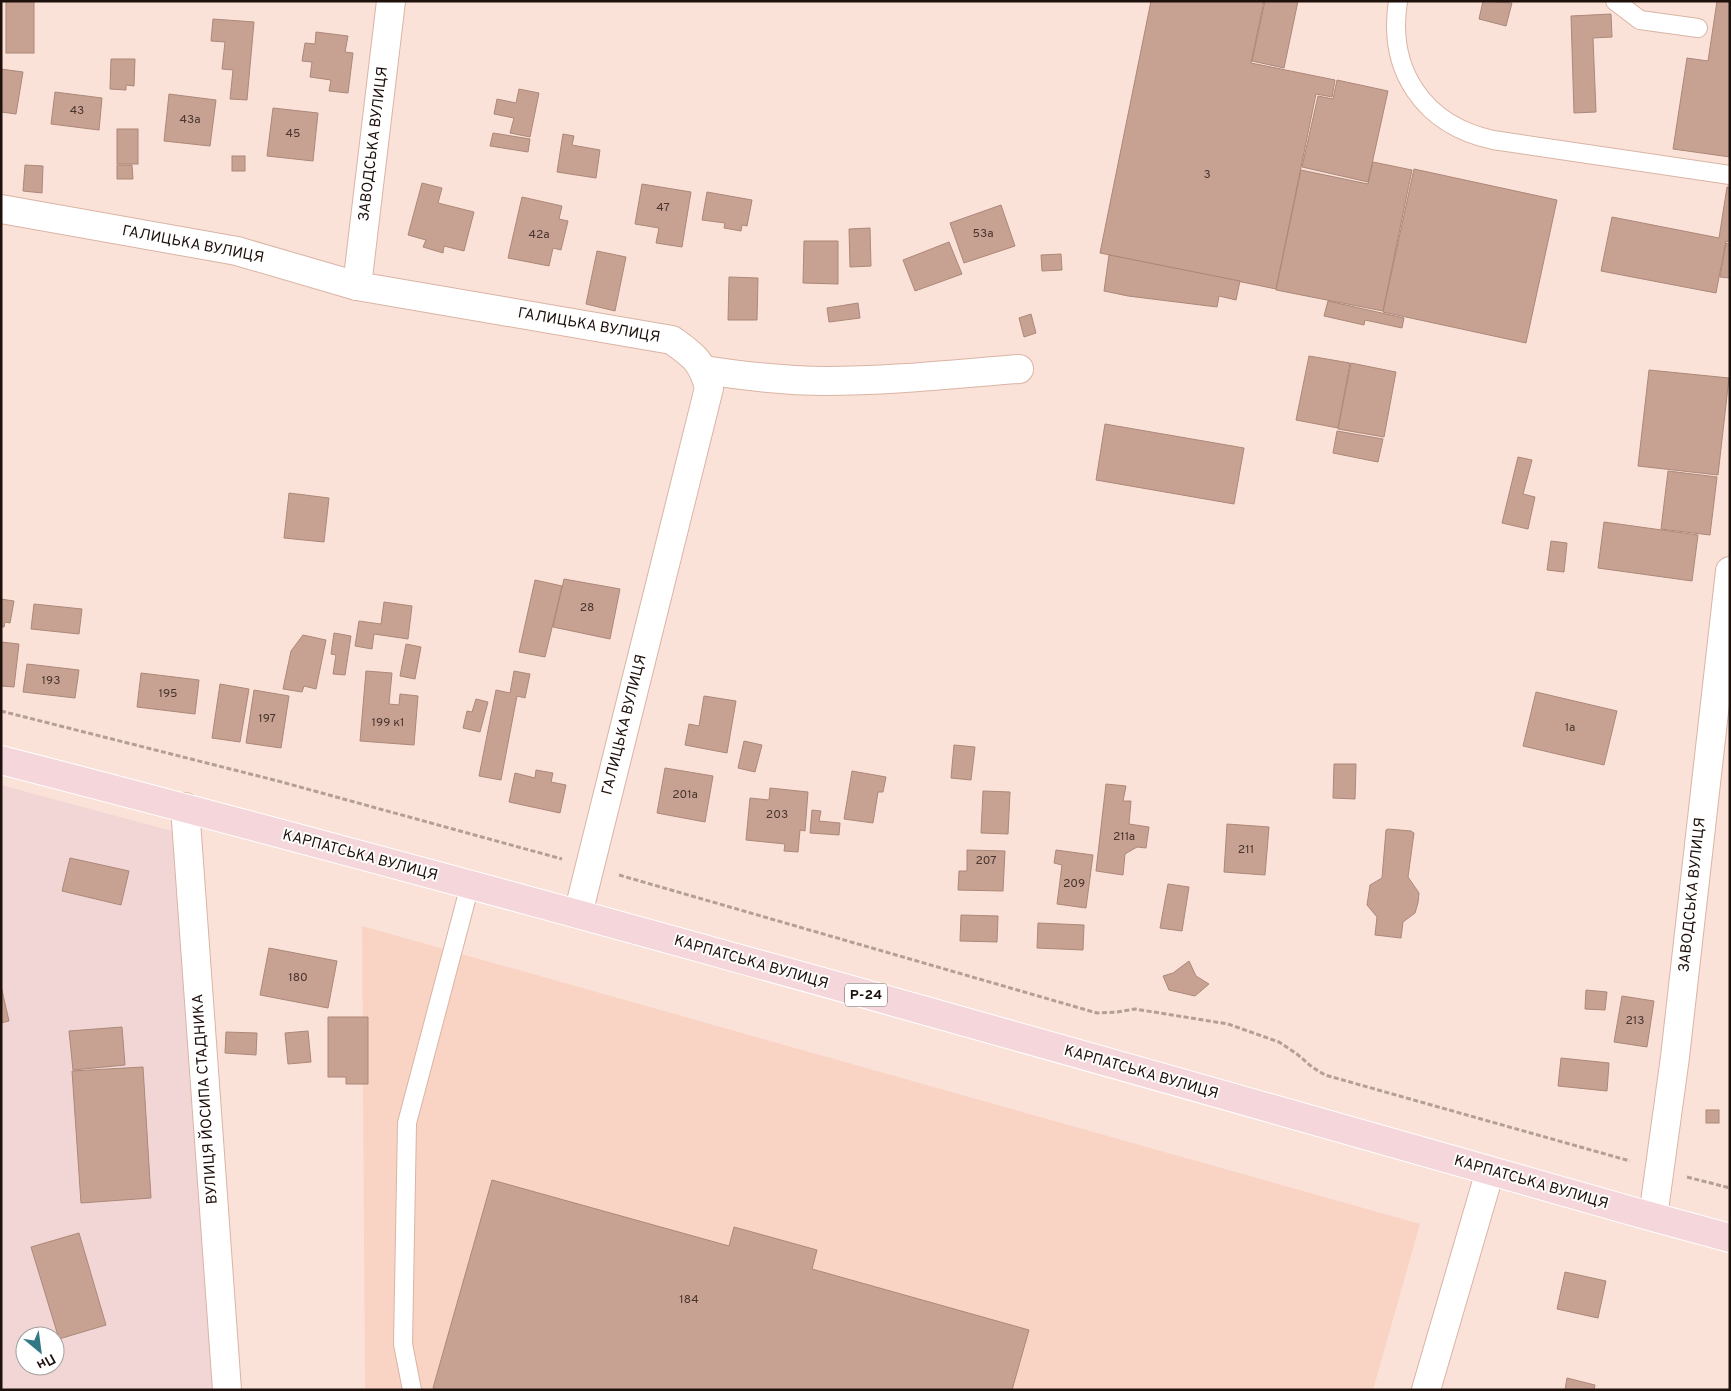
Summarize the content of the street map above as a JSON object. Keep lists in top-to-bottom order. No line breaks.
{"streets":{"main road":["КАРПАТСЬКА ВУЛИЦЯ","Р-24"],"street":["ЗАВОДСЬКА ВУЛИЦЯ","ГАЛИЦЬКА ВУЛИЦЯ","ВУЛИЦЯ ЙОСИПА СТАДНИКА"]},"crossings":[["ЗАВОДСЬКА ВУЛИЦЯ","ГАЛИЦЬКА ВУЛИЦЯ"],["ЗАВОДСЬКА ВУЛИЦЯ","КАРПАТСЬКА ВУЛИЦЯ"],["ГАЛИЦЬКА ВУЛИЦЯ","КАРПАТСЬКА ВУЛИЦЯ"],["КАРПАТСЬКА ВУЛИЦЯ","ВУЛИЦЯ ЙОСИПА СТАДНИКА"]],"house_numbers":["43","43а","45","3","47","53а","42а","28","193","195","197","199 к1","1а","201а","203","211а","211","207","209","180","213","184"],"north":"bottom right"}
